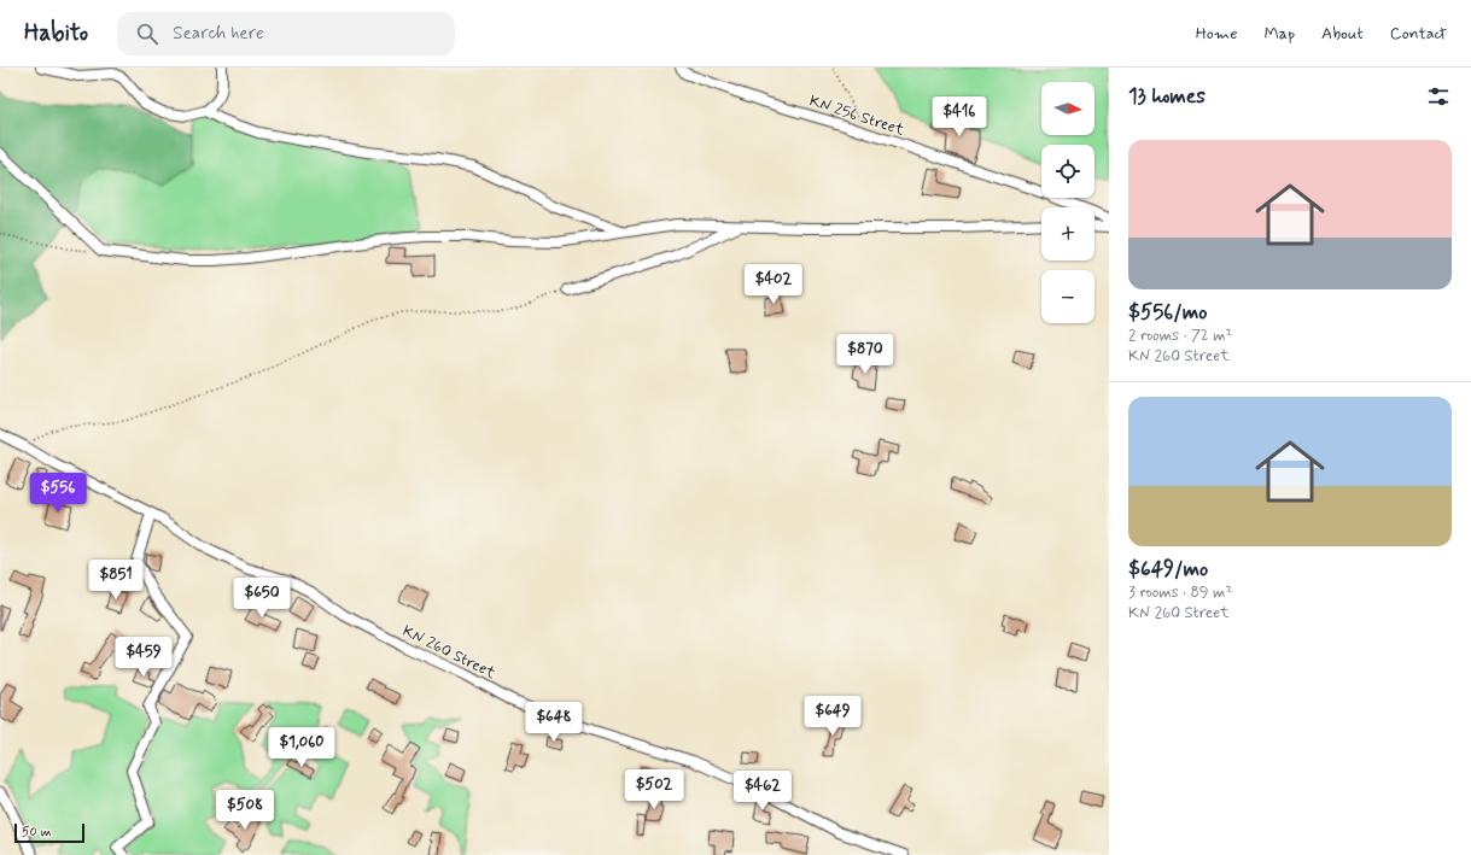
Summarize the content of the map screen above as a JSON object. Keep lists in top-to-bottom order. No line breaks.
{"streets":{"street":["KN 256 Street","KN 260 Street"]},"scale_bar":"50 m","north":"right","page":{"header":"Habito","search":"Search here","nav":["Home","Map","About","Contact"],"heading":"13 homes","map_buttons":["+","−"],"price":["$416","$402","$870","$556","$851","$650","$459","$649","$648","$1,060","$502","$462","$508"],"list":[{"name":"$556/mo","note":"2 rooms · 72 m² · KN 260 Street"},{"name":"$649/mo","note":"3 rooms · 89 m² · KN 260 Street"}],"scale":"50 m"}}
